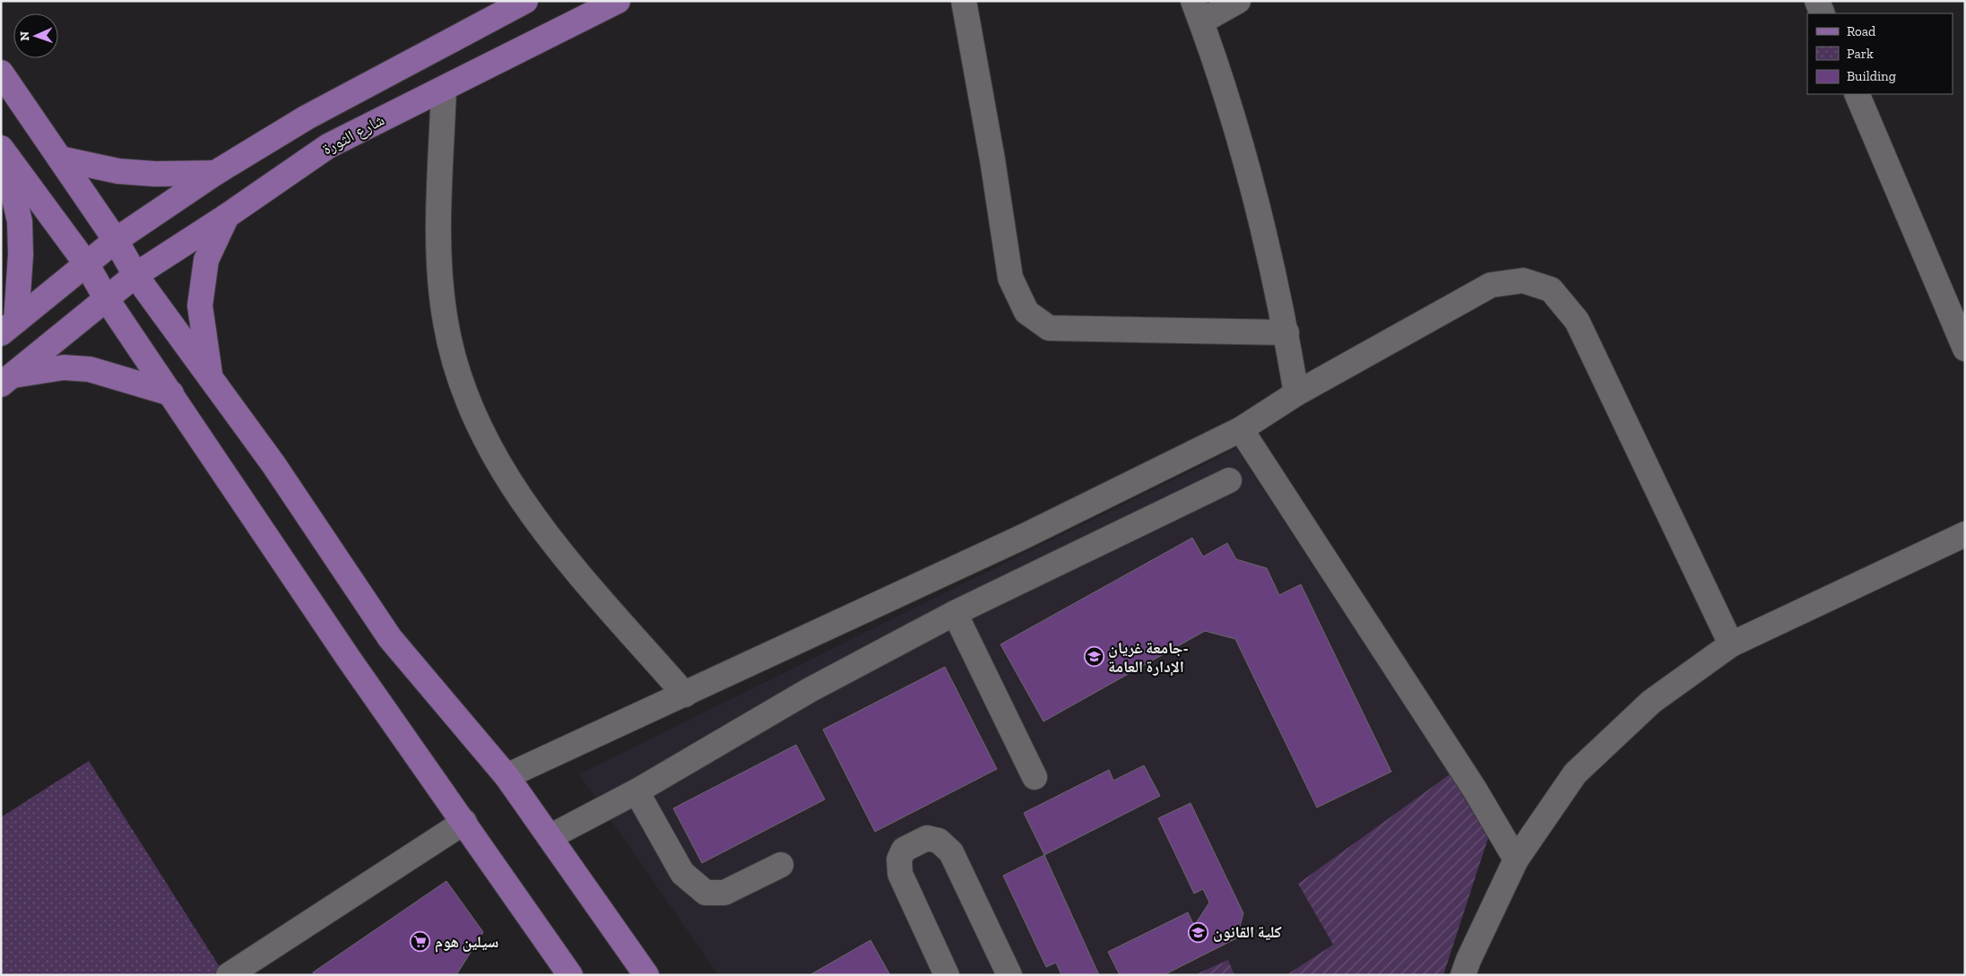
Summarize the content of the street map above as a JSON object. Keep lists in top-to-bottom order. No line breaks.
{"streets":{"main road":["شارع الثورة"]},"places":{"school or university":["جامعة غريان- الإدارة العامة","كلية القانون"],"supermarket":["سيلين هوم"]},"legend":["Road","Park","Building"],"north":"left"}
